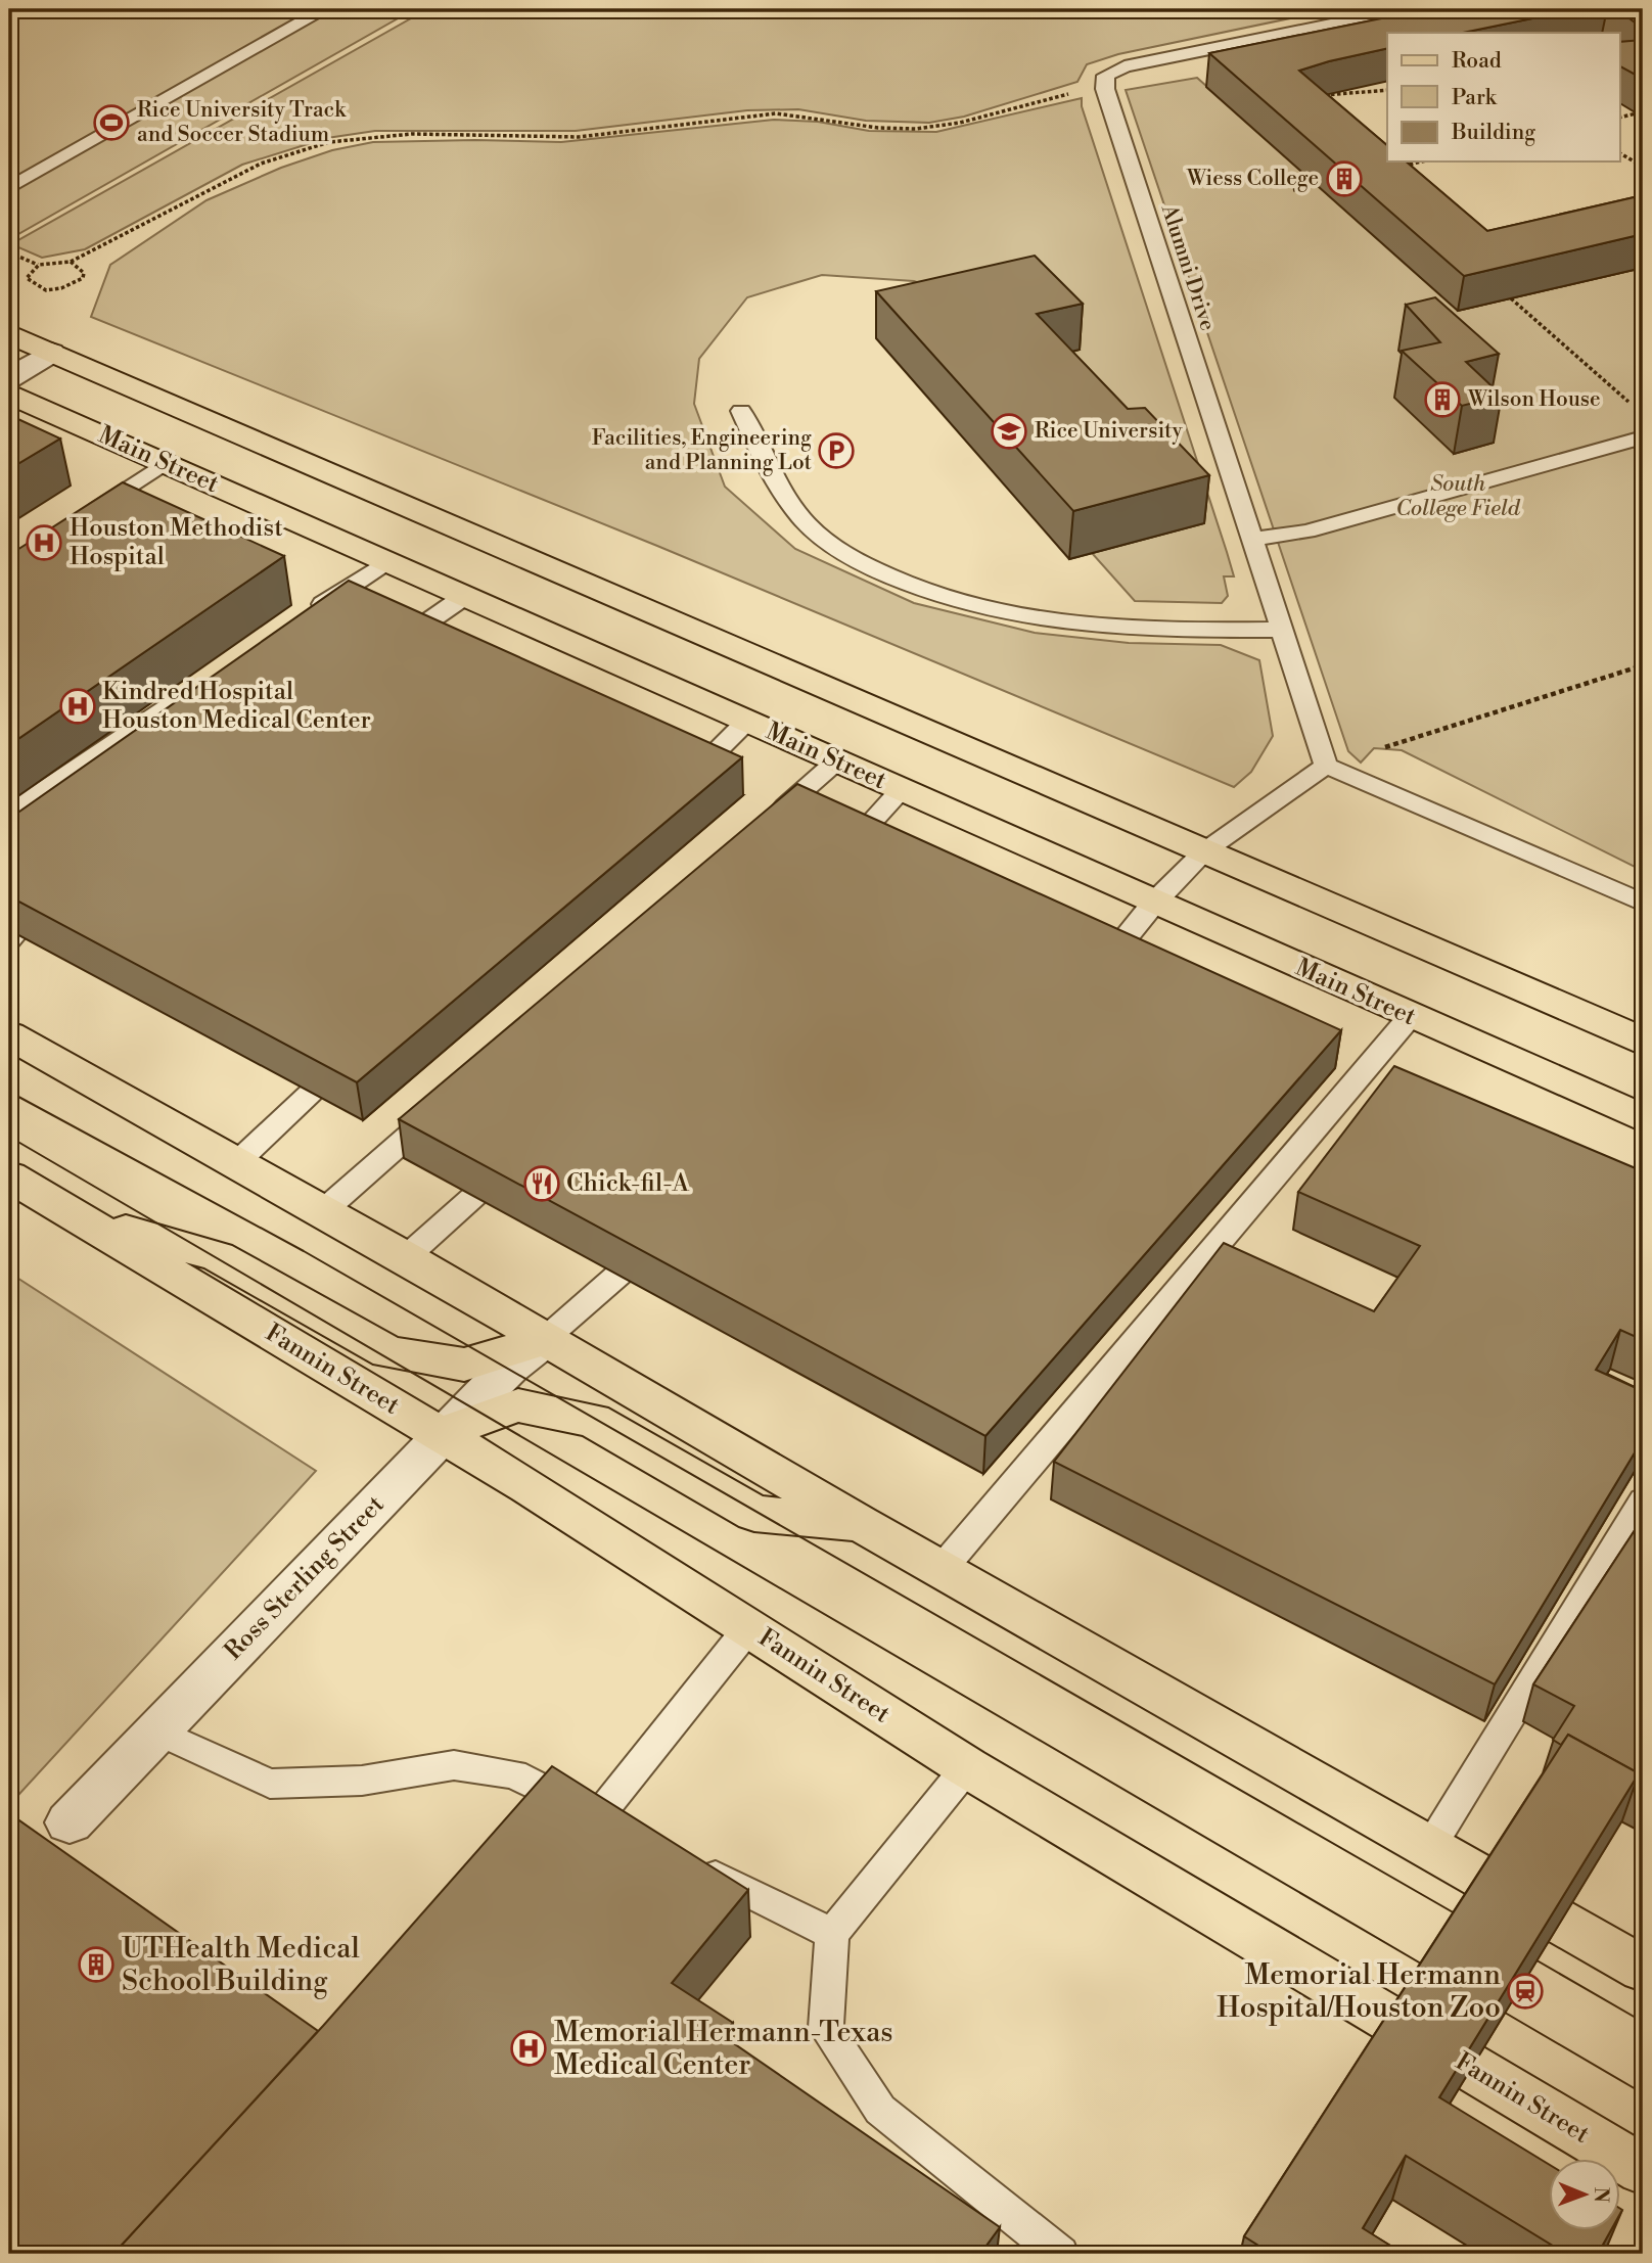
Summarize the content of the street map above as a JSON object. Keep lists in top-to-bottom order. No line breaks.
{"streets":{"main road":["Main Street","Fannin Street"],"street":["Ross Sterling Street"],"lane":["Alumni Drive"]},"crossings":[["Fannin Street","Ross Sterling Street"]],"parks":["South College Field"],"places":{"sports":["Rice University Track and Soccer Stadium"],"building":["Wiess College","Wilson House","UTHealth Medical School Building"],"school or university":["Rice University"],"parking":["Facilities, Engineering and Planning Lot"],"hospital":["Houston Methodist Hospital","Kindred Hospital Houston Medical Center","Memorial Hermann-Texas Medical Center"],"restaurant":["Chick-fil-A"],"station":["Memorial Hermann Hospital/Houston Zoo"]},"legend":["Road","Park","Building"],"north":"right"}
